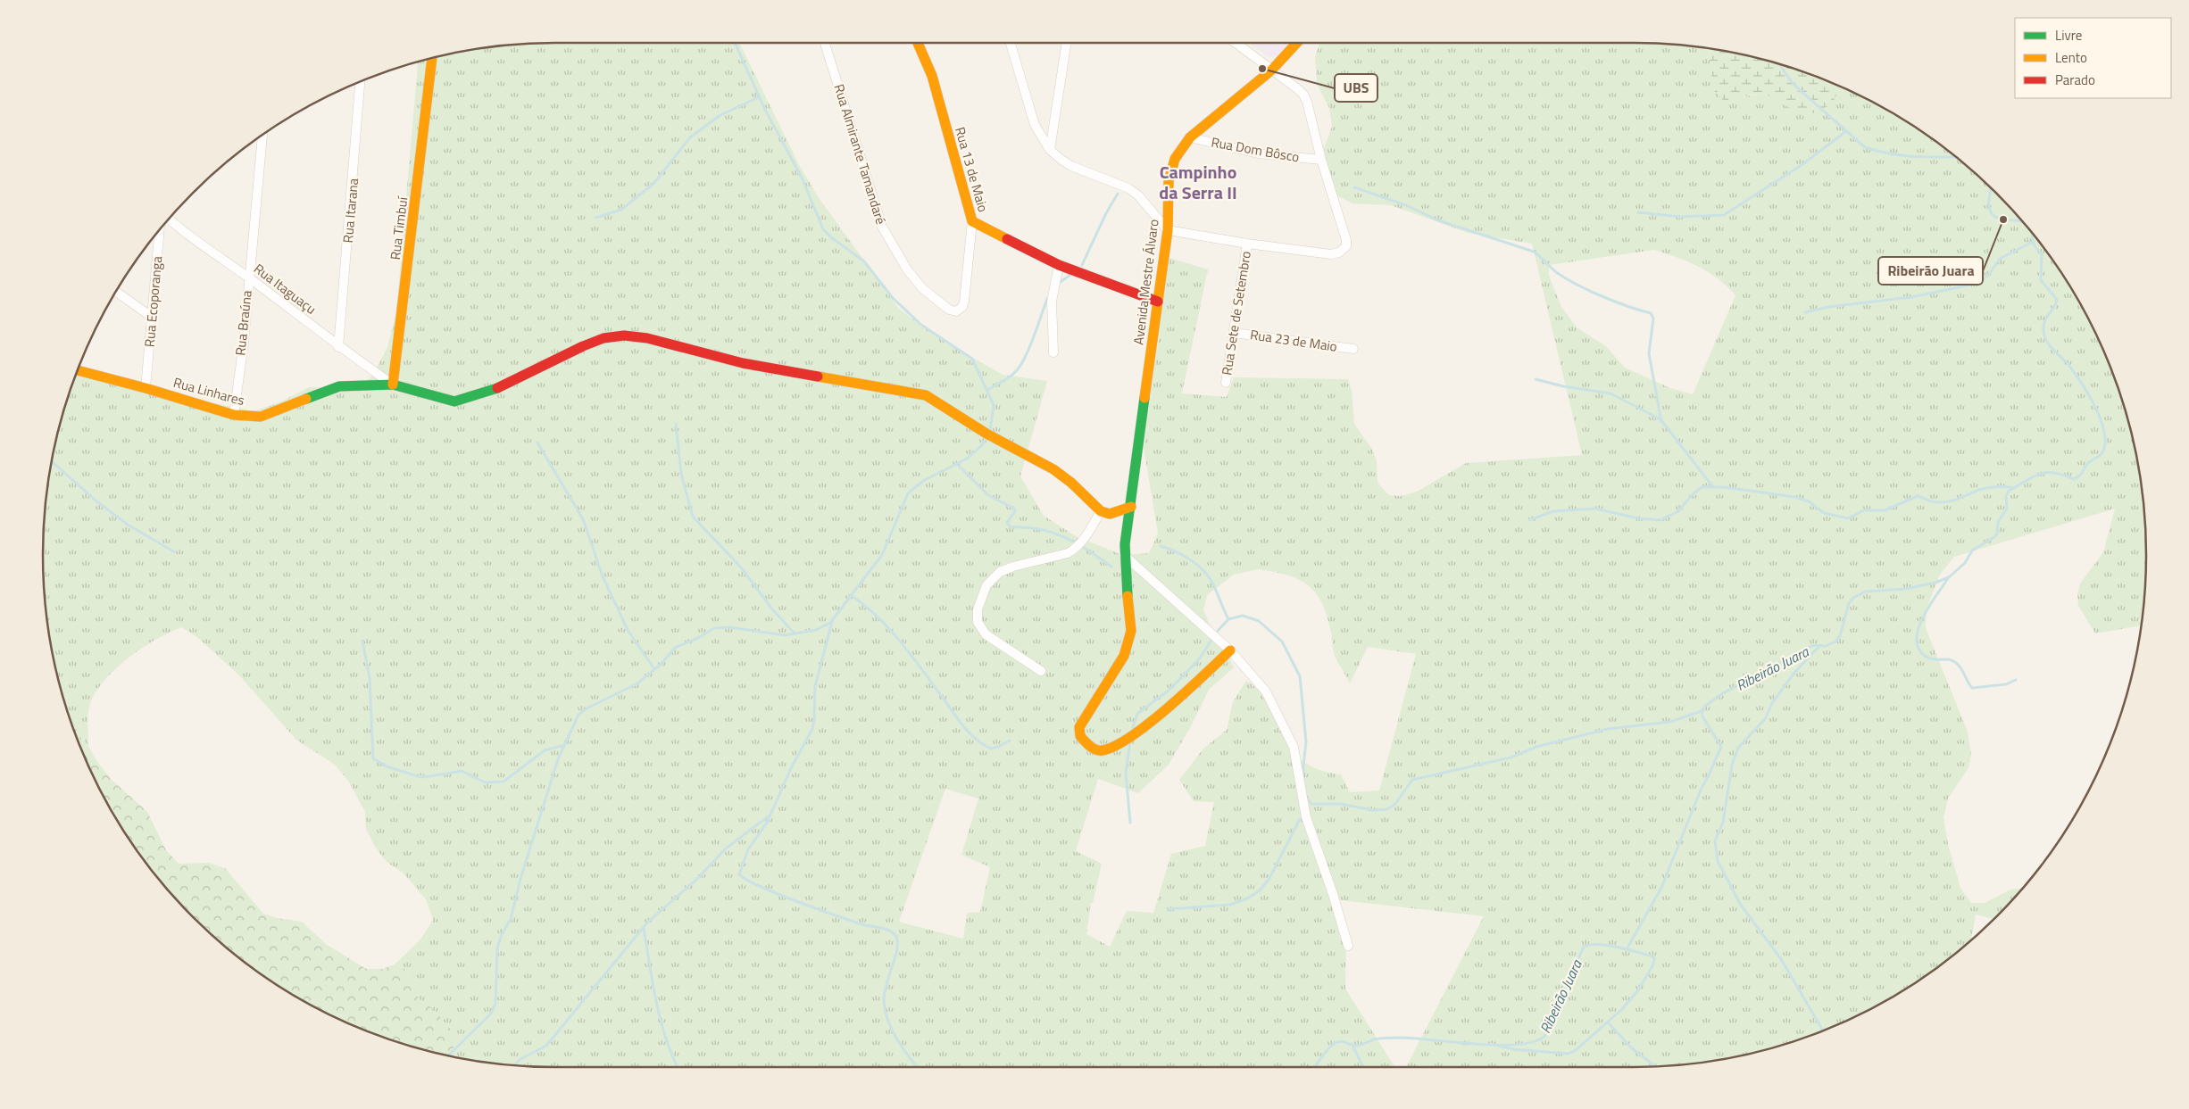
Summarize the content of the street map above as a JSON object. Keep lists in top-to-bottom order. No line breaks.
{"streets":{"street":["Rua Dom Bôsco","Rua Almirante Tamandaré","Rua 13 de Maio","Rua Itarana","Rua Timbuí","Avenida Mestre Álvaro","Rua Itaguaçu","Rua Ecoporanga","Rua Sete de Setembro","Rua Braúna","Rua 23 de Maio","Rua Linhares"]},"crossings":[["Rua Dom Bôsco","Avenida Mestre Álvaro"],["Rua Dom Bôsco","Rua Sete de Setembro"],["Rua Almirante Tamandaré","Rua 13 de Maio"],["Rua 13 de Maio","Avenida Mestre Álvaro"],["Rua Itarana","Rua Itaguaçu"],["Rua Timbuí","Rua Itaguaçu"],["Rua Timbuí","Rua Linhares"],["Avenida Mestre Álvaro","Rua Sete de Setembro"],["Rua Itaguaçu","Rua Braúna"],["Rua Itaguaçu","Rua Linhares"],["Rua Ecoporanga","Rua Linhares"],["Rua Sete de Setembro","Rua 23 de Maio"],["Rua Braúna","Rua Linhares"]],"districts":["Campinho da Serra II"],"water":["Ribeirão Juara"],"places":["UBS","Ribeirão Juara"],"legend":["Livre","Lento","Parado"]}
